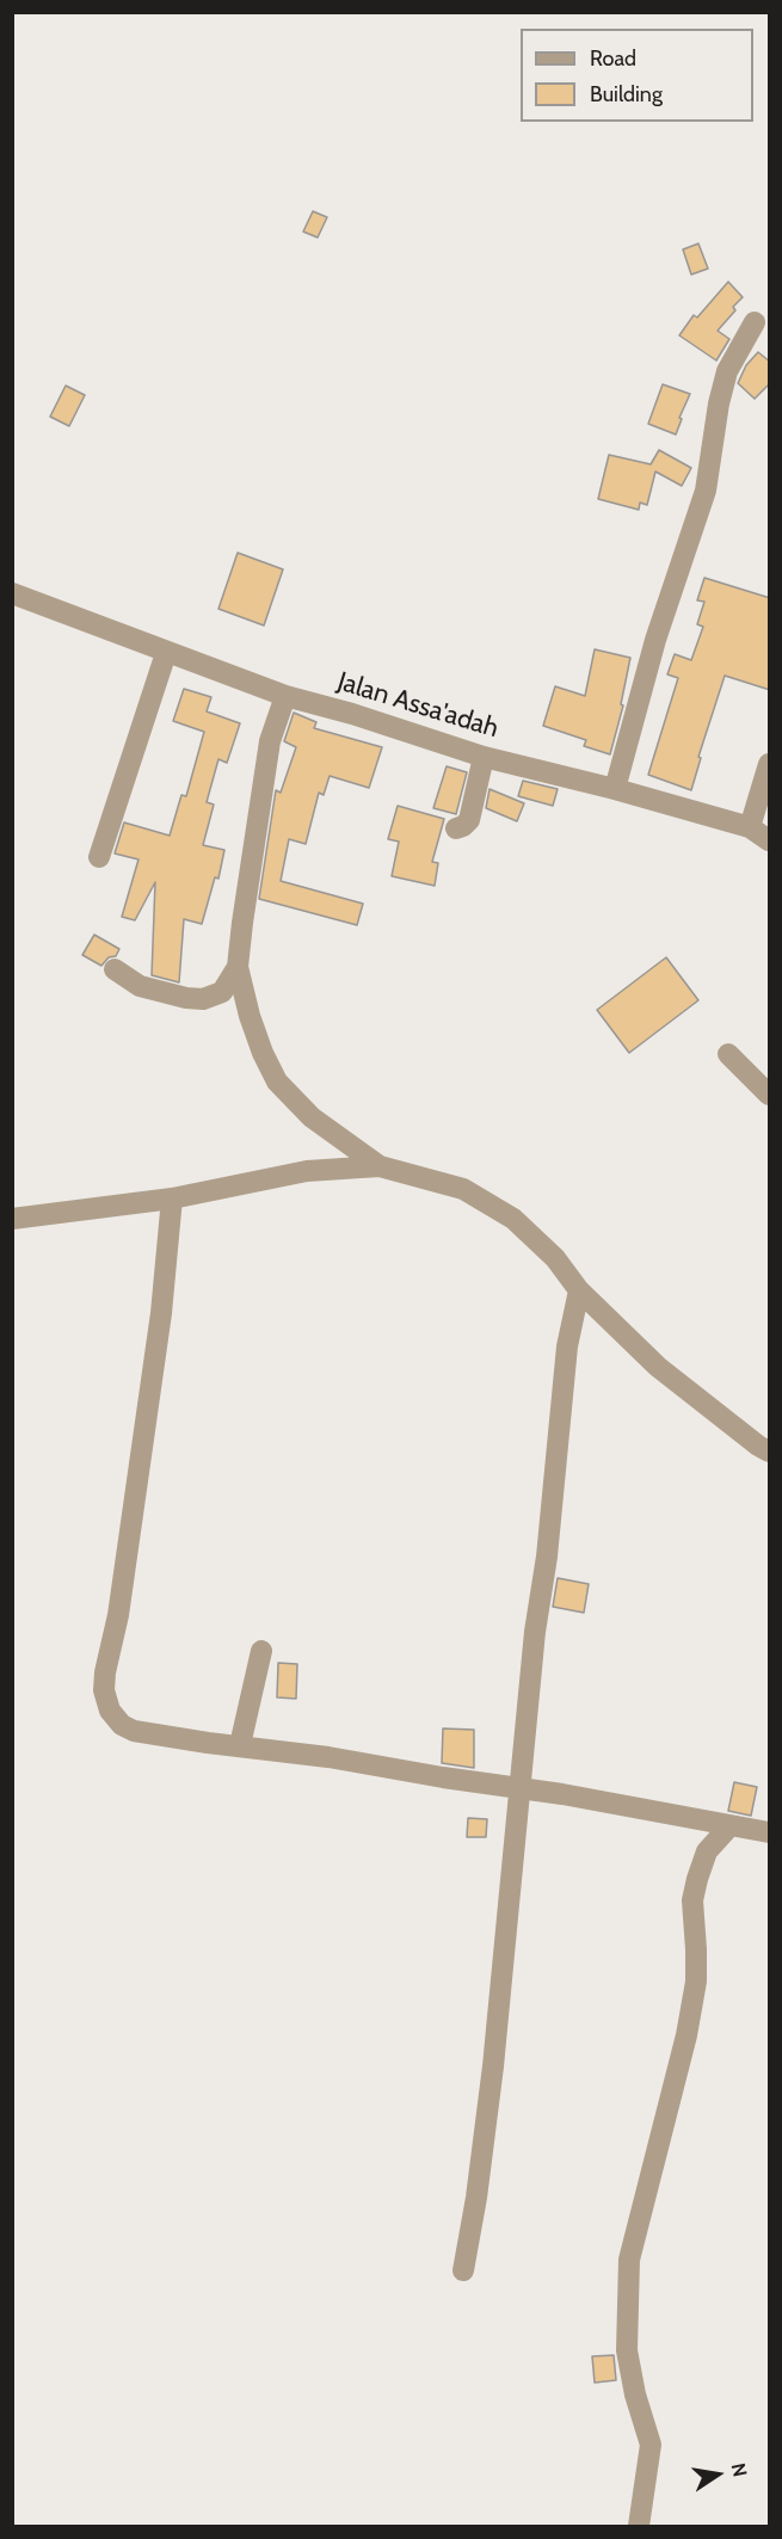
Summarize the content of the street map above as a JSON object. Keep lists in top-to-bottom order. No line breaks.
{"streets":{"street":["Jalan Assa'adah"]},"legend":["Road","Building"],"north":"right"}
